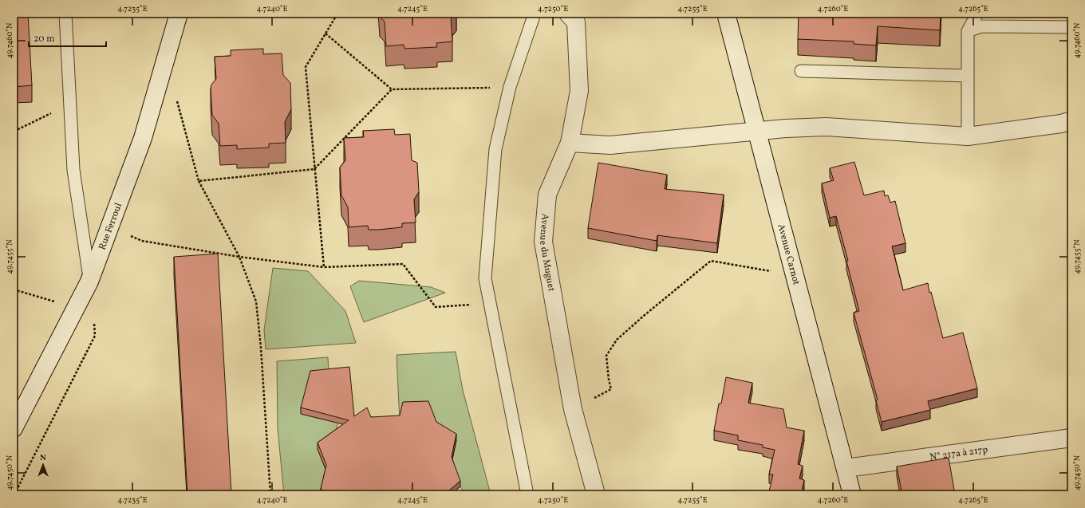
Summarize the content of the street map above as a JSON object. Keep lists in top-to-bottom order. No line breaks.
{"streets":{"street":["Rue Ferroul","Avenue du Muguet","Avenue Carnot","N° 217a à 217p"]},"crossings":[["Avenue Carnot","N° 217a à 217p"]],"scale_bar":"20 m","north":"top","coordinates":["4.7235°E","4.7240°E","4.7245°E","4.7250°E","4.7255°E","4.7260°E","4.7265°E","49.7460°N","49.7455°N","49.7450°N"]}
